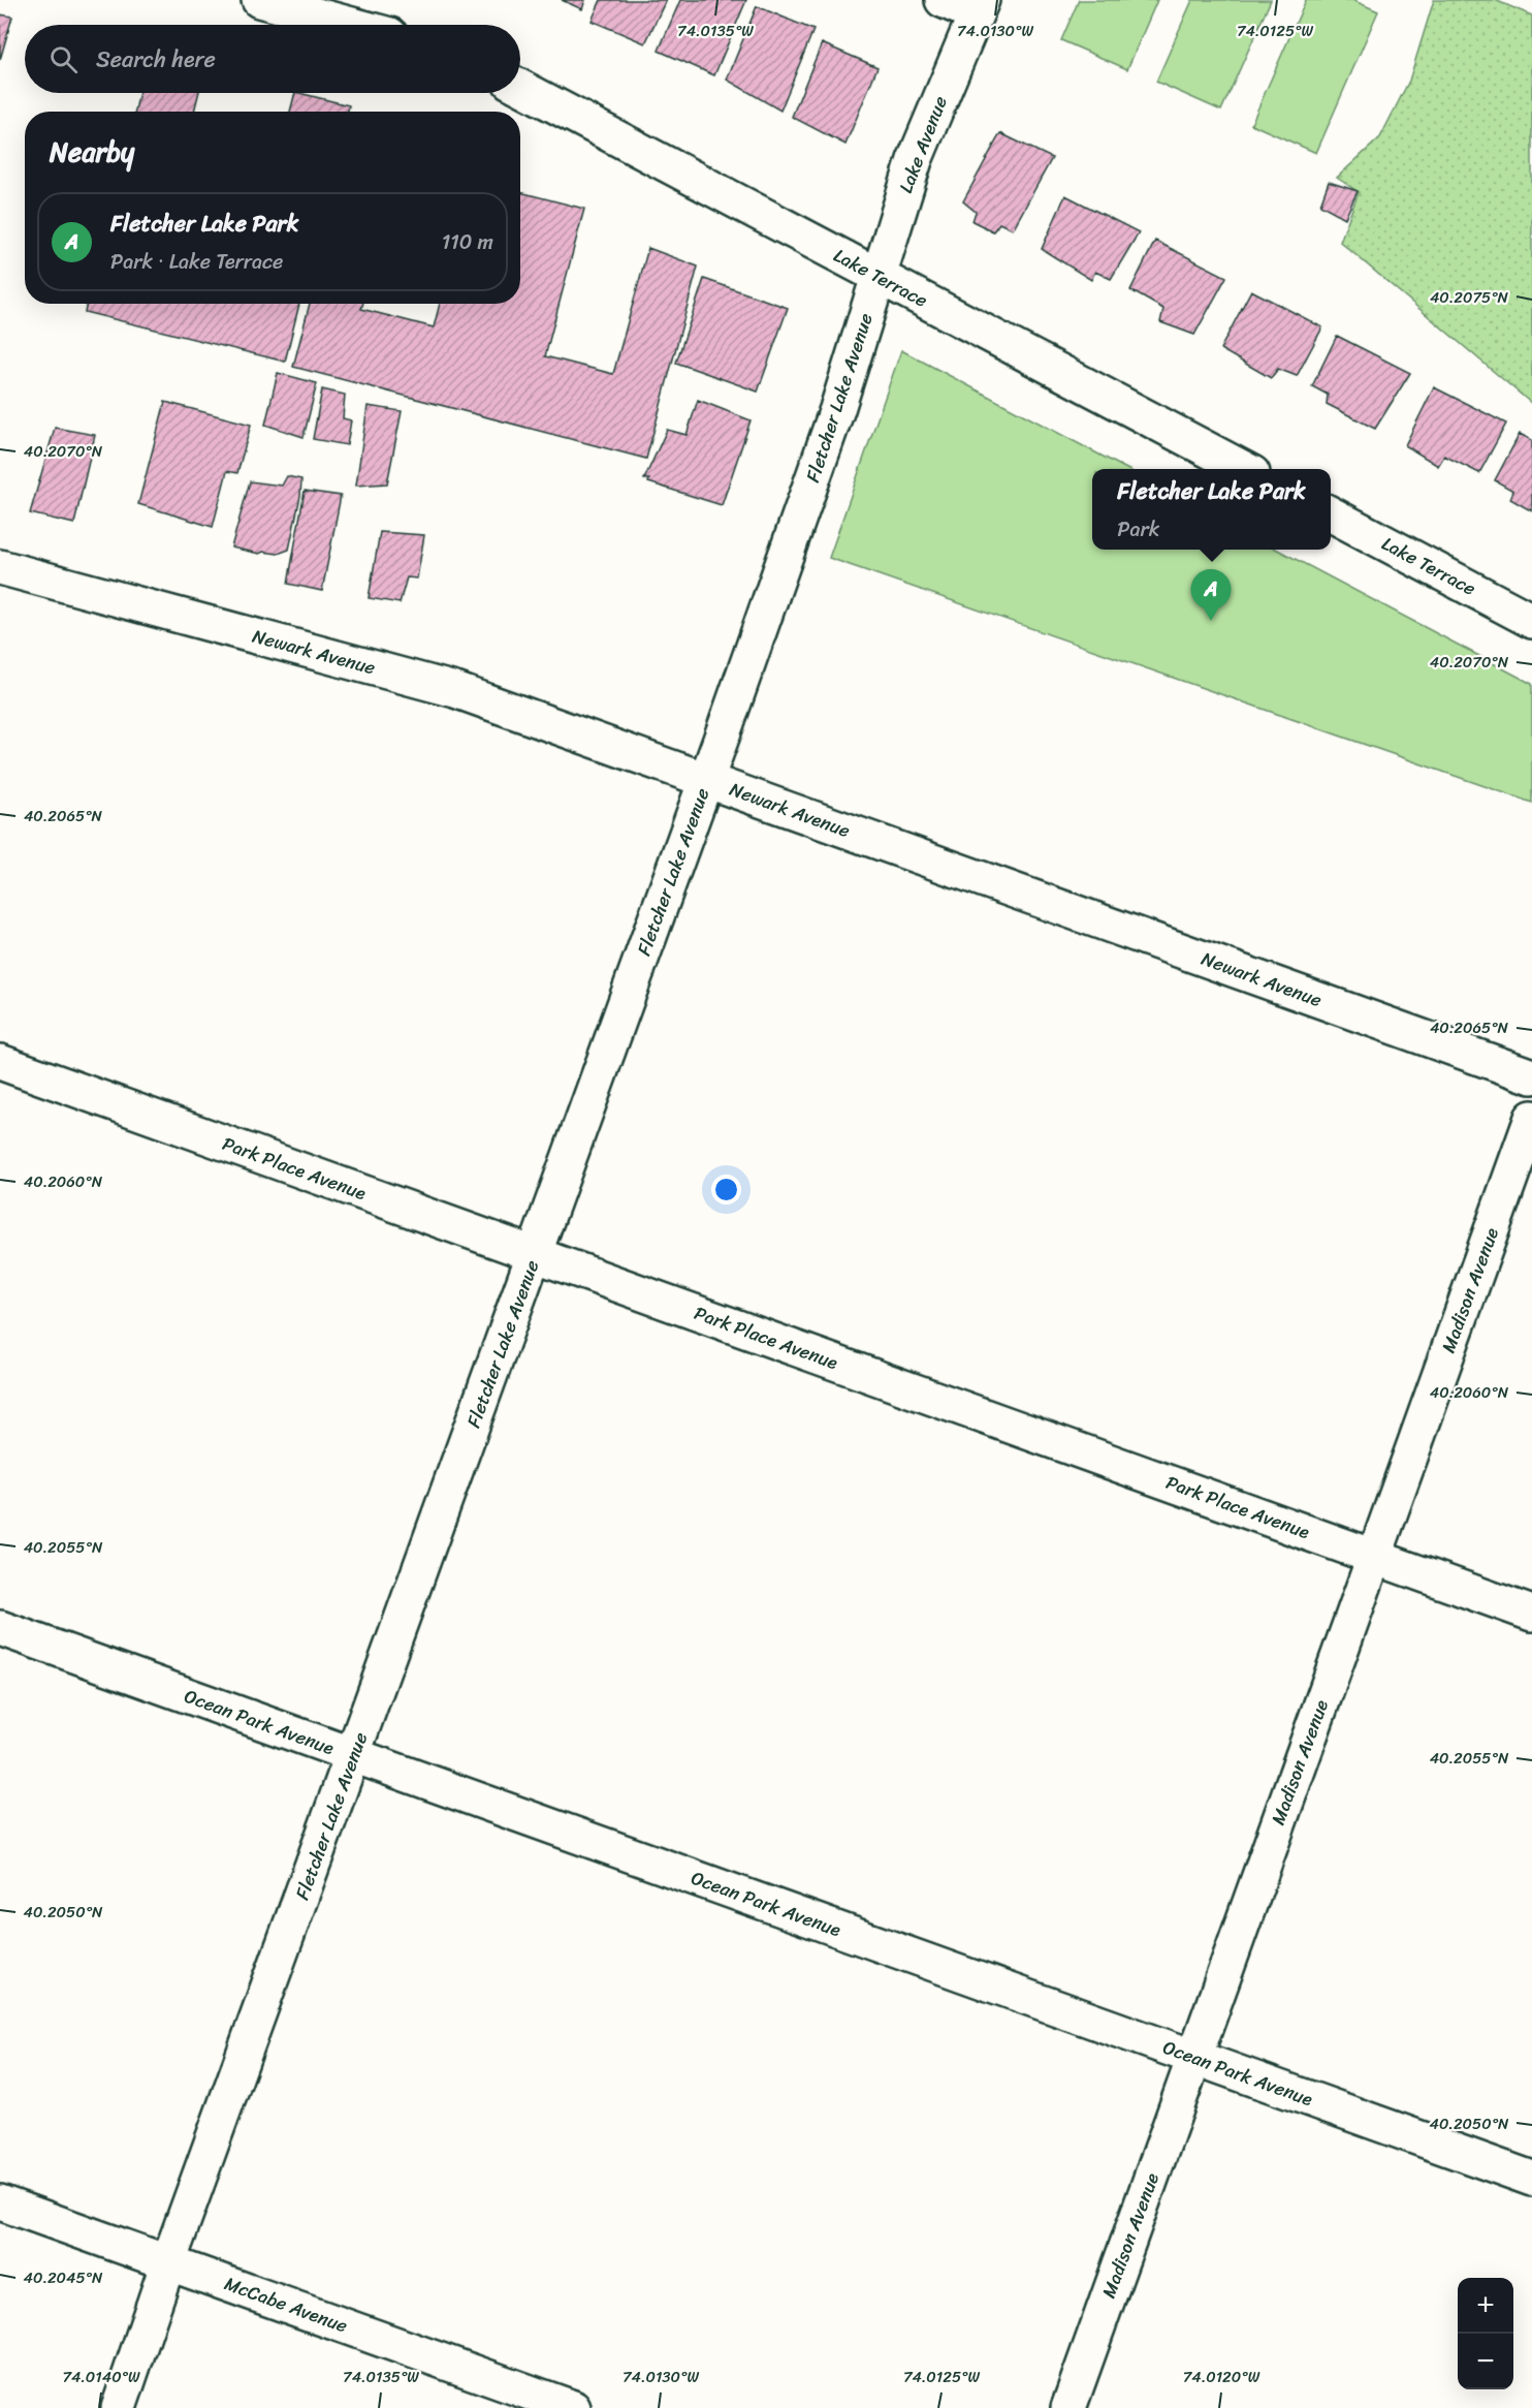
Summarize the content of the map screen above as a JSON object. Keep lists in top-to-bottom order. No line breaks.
{"streets":{"street":["Lake Avenue","Lake Terrace","Fletcher Lake Avenue","Newark Avenue","Park Place Avenue","Madison Avenue","Ocean Park Avenue","McCabe Avenue"]},"crossings":[["Lake Avenue","Lake Terrace"],["Lake Avenue","Fletcher Lake Avenue"],["Lake Terrace","Fletcher Lake Avenue"],["Fletcher Lake Avenue","Newark Avenue"],["Fletcher Lake Avenue","Park Place Avenue"],["Fletcher Lake Avenue","Ocean Park Avenue"],["Fletcher Lake Avenue","McCabe Avenue"],["Park Place Avenue","Madison Avenue"],["Madison Avenue","Ocean Park Avenue"]],"page":{"search":"Search here","heading":"Nearby","list":[{"mark":"A","name":"Fletcher Lake Park","note":"Park · Lake Terrace","value":"110 m"}],"popup":["Fletcher Lake Park","Park"],"pins":"A","map_buttons":["+","−"]},"coordinates":["74.0135°W","74.0130°W","74.0125°W","40.2075°N","40.2070°N","40.2065°N","40.2060°N","40.2055°N","40.2050°N","40.2045°N","74.0140°W","74.0120°W"]}
